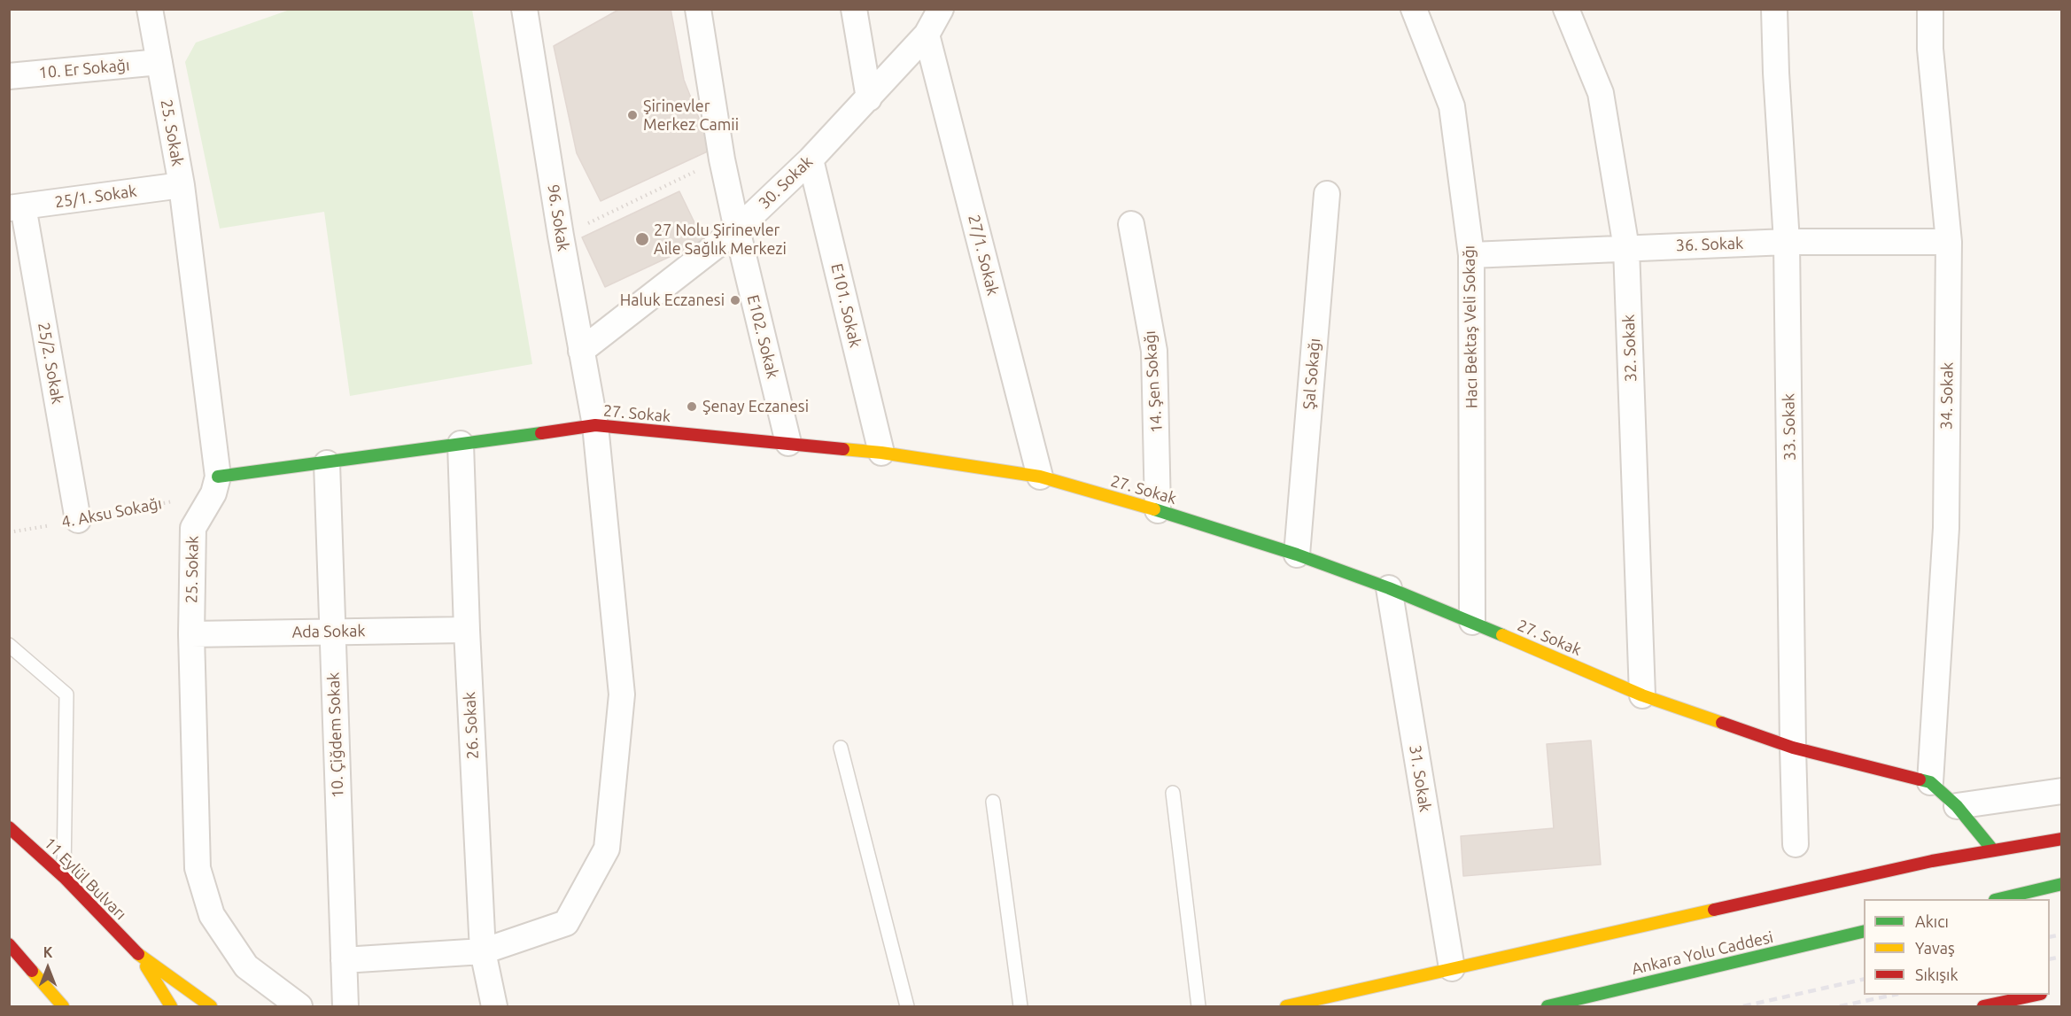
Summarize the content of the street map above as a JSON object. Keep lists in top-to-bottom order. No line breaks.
{"streets":{"main road":["27. Sokak","11 Eylül Bulvarı","Ankara Yolu Caddesi"],"street":["10. Er Sokağı","25. Sokak","30. Sokak","25/1. Sokak","96. Sokak","36. Sokak","27/1. Sokak","E101. Sokak","Hacı Bektaş Veli Sokağı","E102. Sokak","32. Sokak","25/2. Sokak","Şal Sokağı","14. Şen Sokağı","34. Sokak","33. Sokak","Ada Sokak","26. Sokak","10. Çiğdem Sokak","31. Sokak"],"path":["4. Aksu Sokağı"]},"crossings":[["10. Er Sokağı","25. Sokak"],["25. Sokak","25/1. Sokak"],["25. Sokak","27. Sokak"],["25. Sokak","4. Aksu Sokağı"],["25. Sokak","Ada Sokak"],["30. Sokak","96. Sokak"],["30. Sokak","27/1. Sokak"],["30. Sokak","E101. Sokak"],["30. Sokak","E102. Sokak"],["25/1. Sokak","25/2. Sokak"],["96. Sokak","27. Sokak"],["96. Sokak","26. Sokak"],["96. Sokak","10. Çiğdem Sokak"],["36. Sokak","Hacı Bektaş Veli Sokağı"],["36. Sokak","32. Sokak"],["36. Sokak","34. Sokak"],["36. Sokak","33. Sokak"],["27/1. Sokak","27. Sokak"],["E101. Sokak","27. Sokak"],["Hacı Bektaş Veli Sokağı","27. Sokak"],["E102. Sokak","27. Sokak"],["32. Sokak","27. Sokak"],["25/2. Sokak","4. Aksu Sokağı"],["Şal Sokağı","27. Sokak"],["14. Şen Sokağı","27. Sokak"],["34. Sokak","27. Sokak"],["27. Sokak","33. Sokak"],["27. Sokak","4. Aksu Sokağı"],["27. Sokak","26. Sokak"],["27. Sokak","10. Çiğdem Sokak"],["27. Sokak","31. Sokak"],["Ada Sokak","26. Sokak"],["Ada Sokak","10. Çiğdem Sokak"]],"places":["Şirinevler Merkez Camii","27 Nolu Şirinevler Aile Sağlık Merkezi","Haluk Eczanesi","Şenay Eczanesi"],"legend":["Akıcı","Yavaş","Sıkışık"],"north":"top"}
